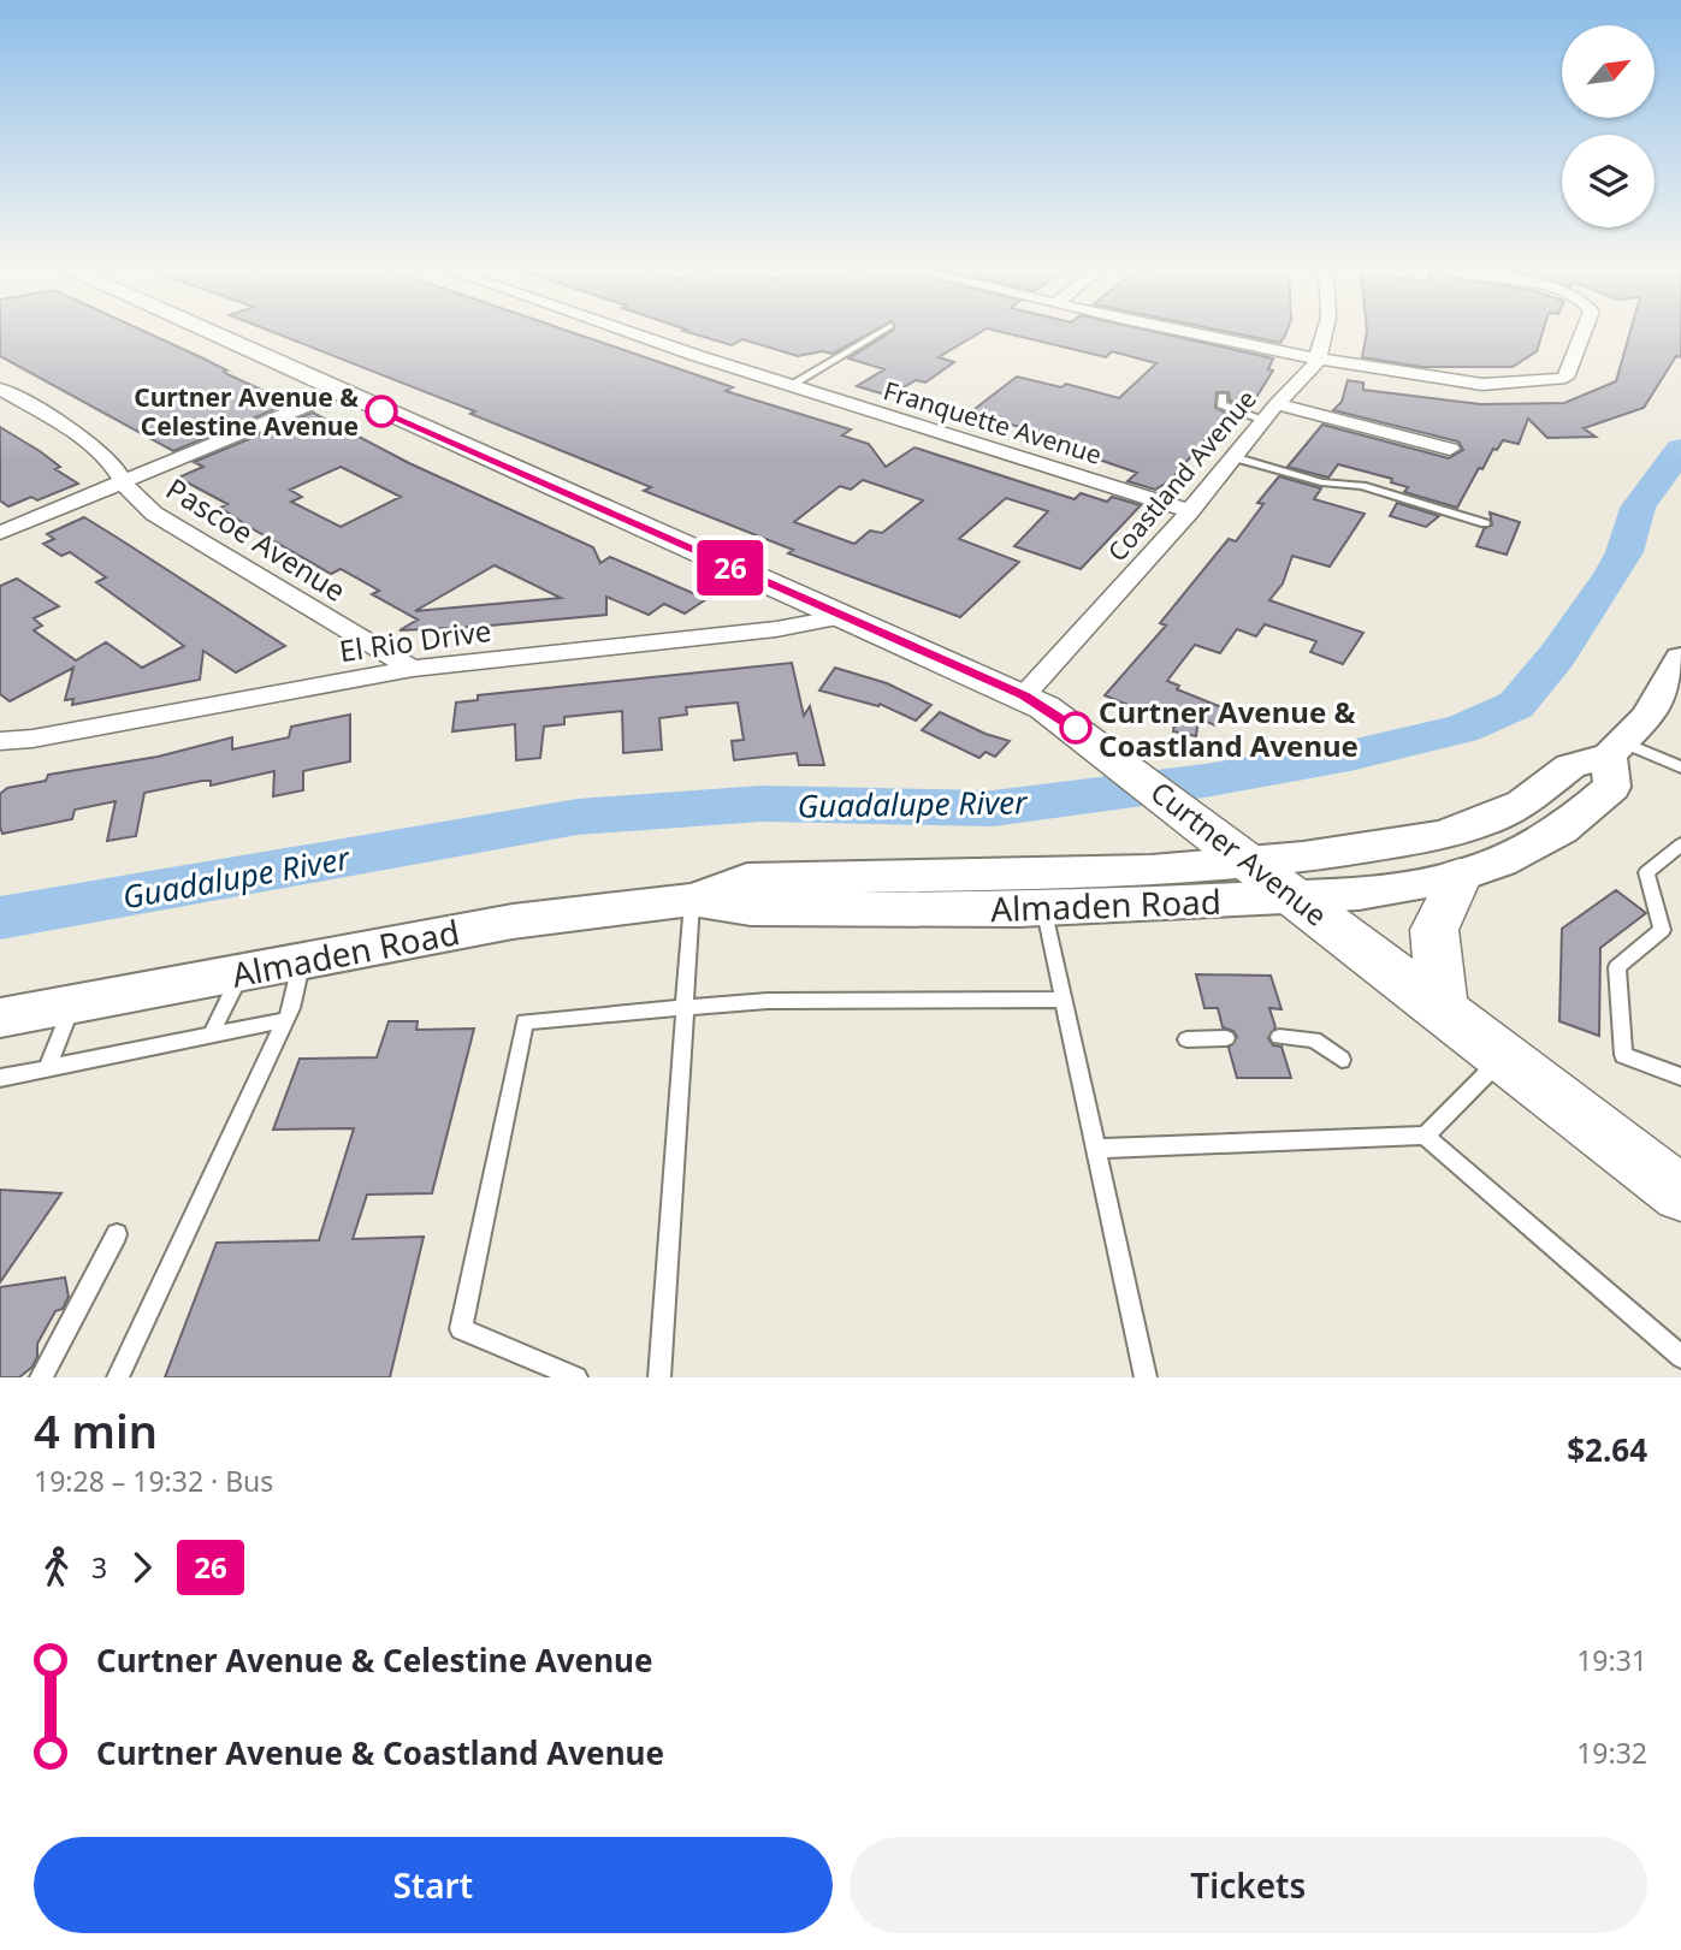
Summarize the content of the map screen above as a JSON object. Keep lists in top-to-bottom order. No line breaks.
{"streets":{"main road":["Curtner Avenue"],"street":["Franquette Avenue","Coastland Avenue","Pascoe Avenue","El Rio Drive","Almaden Road"]},"crossings":[["Franquette Avenue","Coastland Avenue"],["Coastland Avenue","Curtner Avenue"],["Pascoe Avenue","El Rio Drive"],["El Rio Drive","Curtner Avenue"],["Curtner Avenue","Almaden Road"]],"water":["Guadalupe River"],"places":["Curtner Avenue & Celestine Avenue","Curtner Avenue & Coastland Avenue"],"lines":["bus line 26"],"north":"top right","page":{"on_map":"26","heading":["4 min","19:28 – 19:32 · Bus","$2.64"],"legs":["3","26"],"list":[{"name":"Curtner Avenue & Celestine Avenue","value":"19:31"},{"name":"Curtner Avenue & Coastland Avenue","value":"19:32"}],"buttons":["Start","Tickets"]}}
